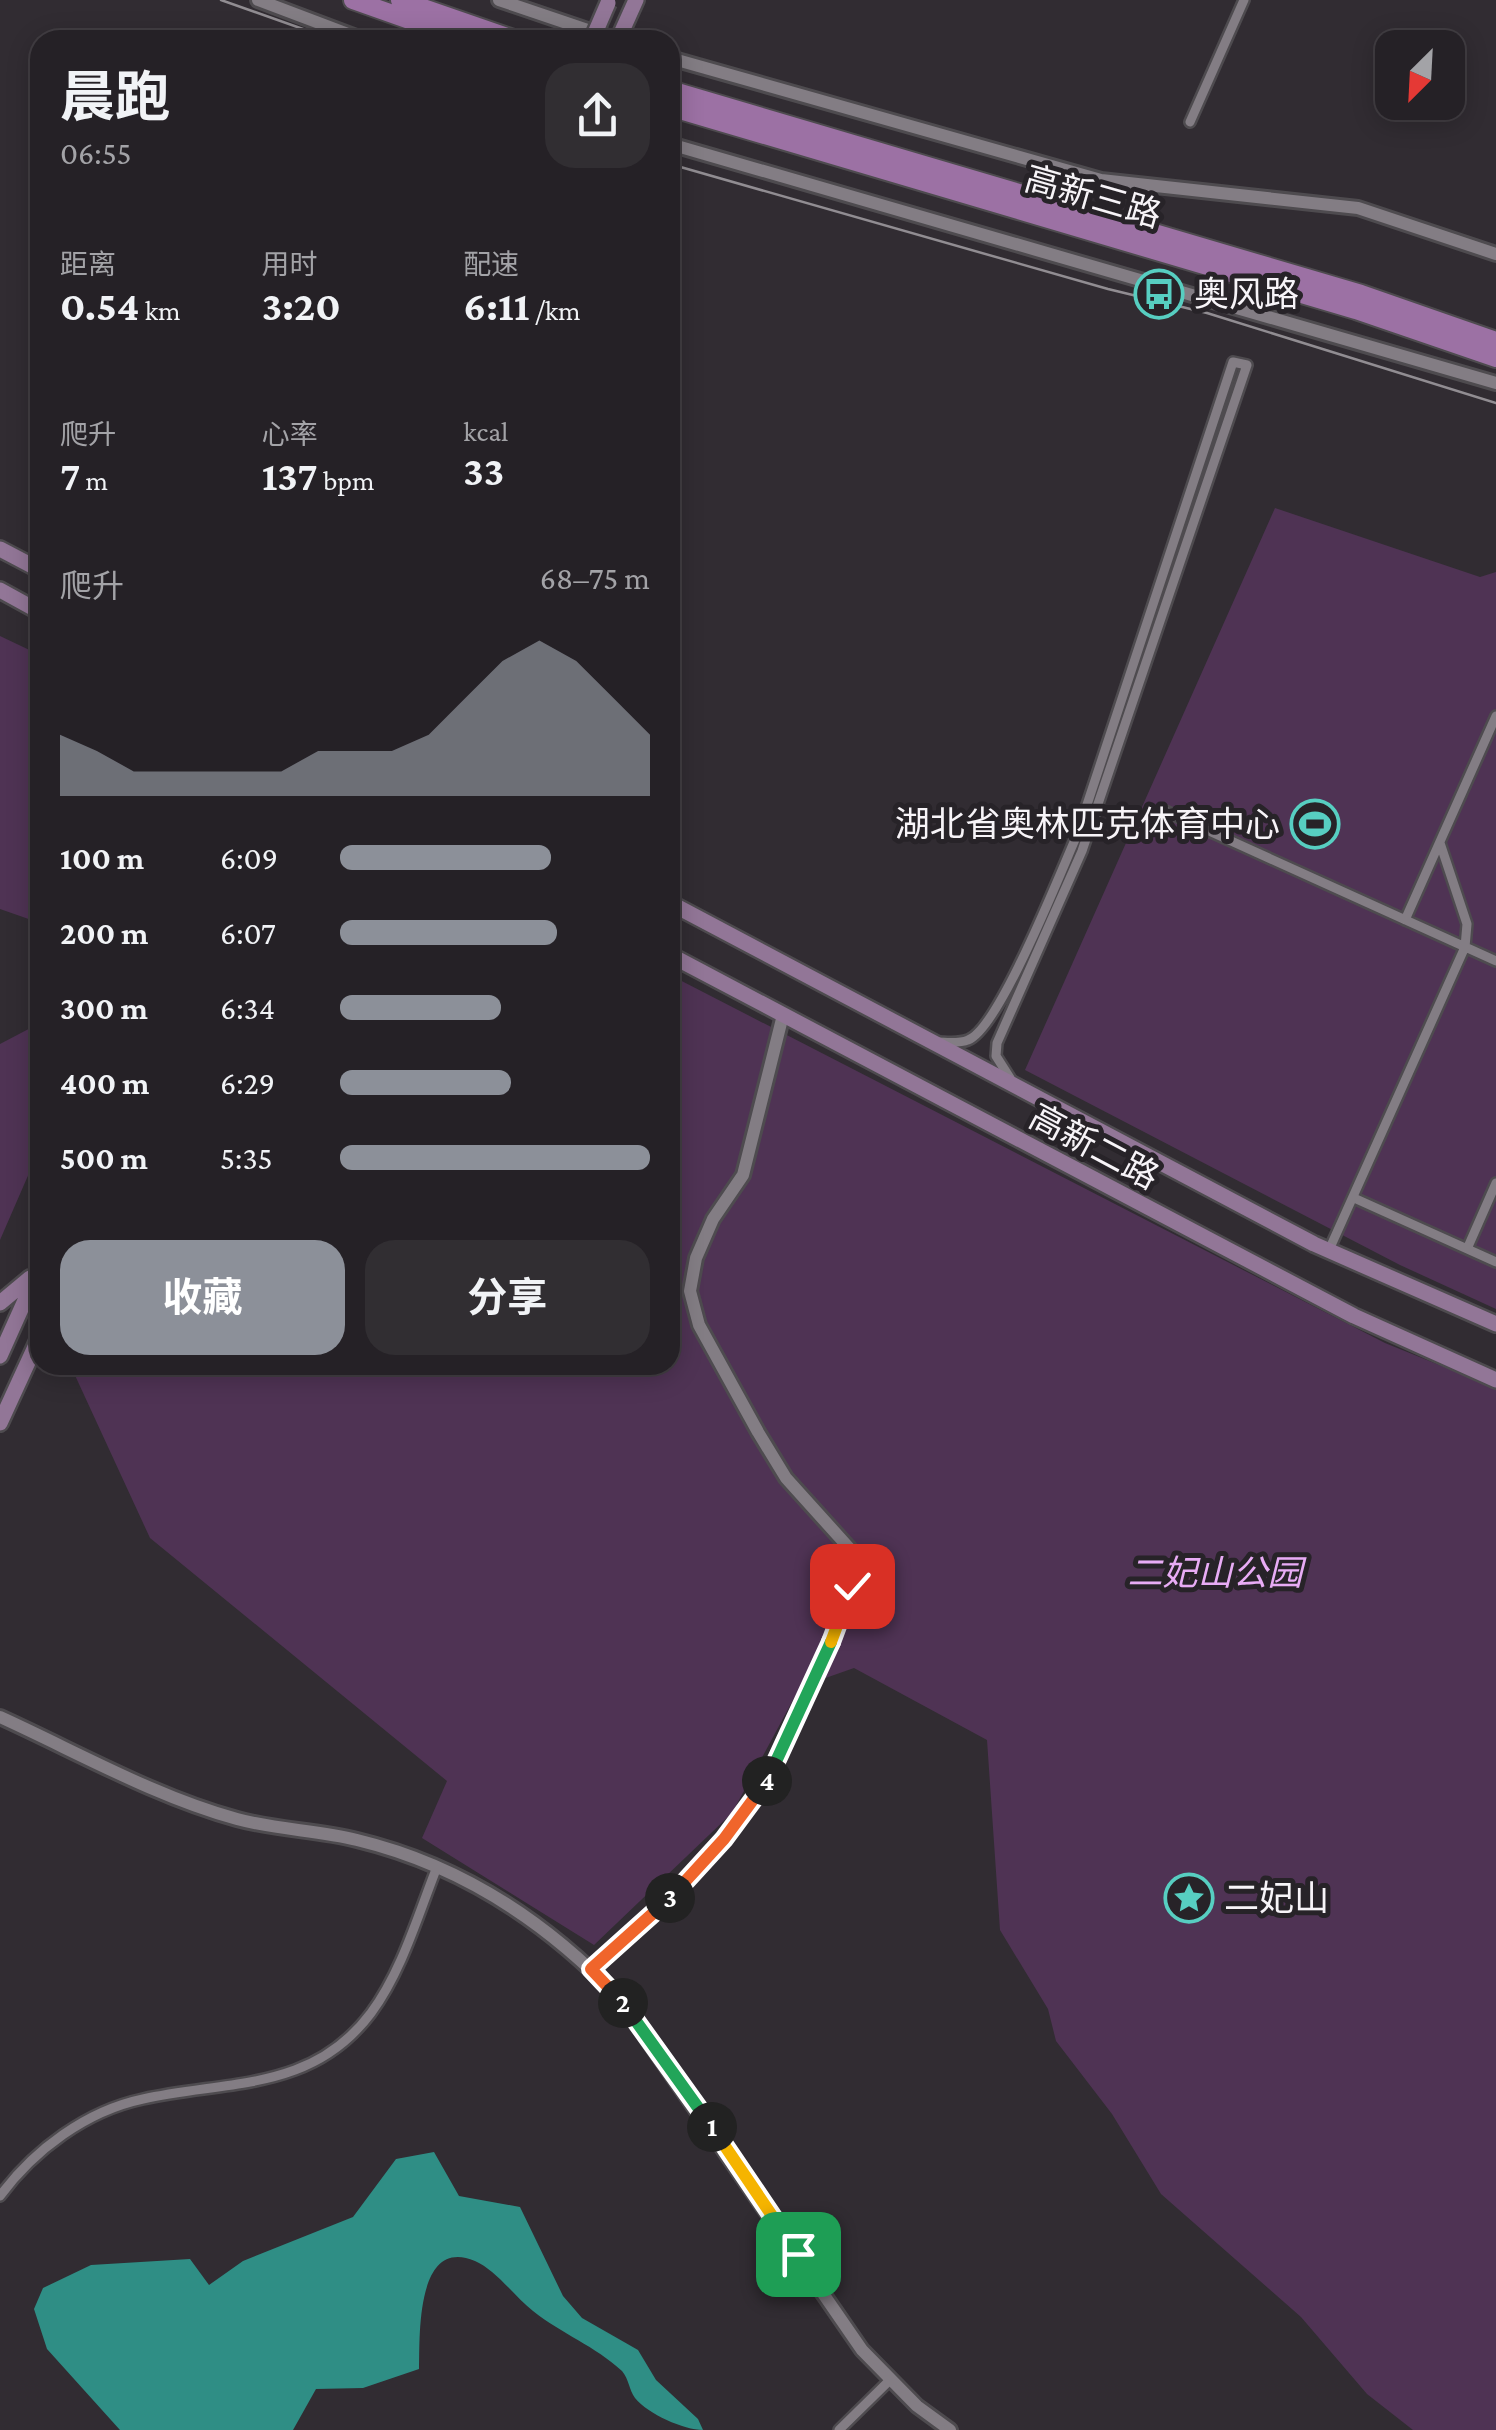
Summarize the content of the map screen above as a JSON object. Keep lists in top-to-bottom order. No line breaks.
{"streets":{"highway":["高新三路"],"main road":["高新二路"]},"parks":["二妃山公园"],"places":{"bus stop":["奥风路"],"sports":["湖北省奥林匹克体育中心"],"place":["二妃山"]},"north":"bottom left","page":{"heading":["晨跑","06:55"],"stats":[["距离","0.54 km"],["用时","3:20"],["配速","6:11 /km"],["爬升","7 m"],["心率","137 bpm"],["kcal","33"]],"chart":["爬升","68–75 m"],"list":[{"name":"100 m","note":"6:09"},{"name":"200 m","note":"6:07"},{"name":"300 m","note":"6:34"},{"name":"400 m","note":"6:29"},{"name":"500 m","note":"5:35"}],"buttons":["收藏","分享"],"pins":["4","3","2","1"]}}
